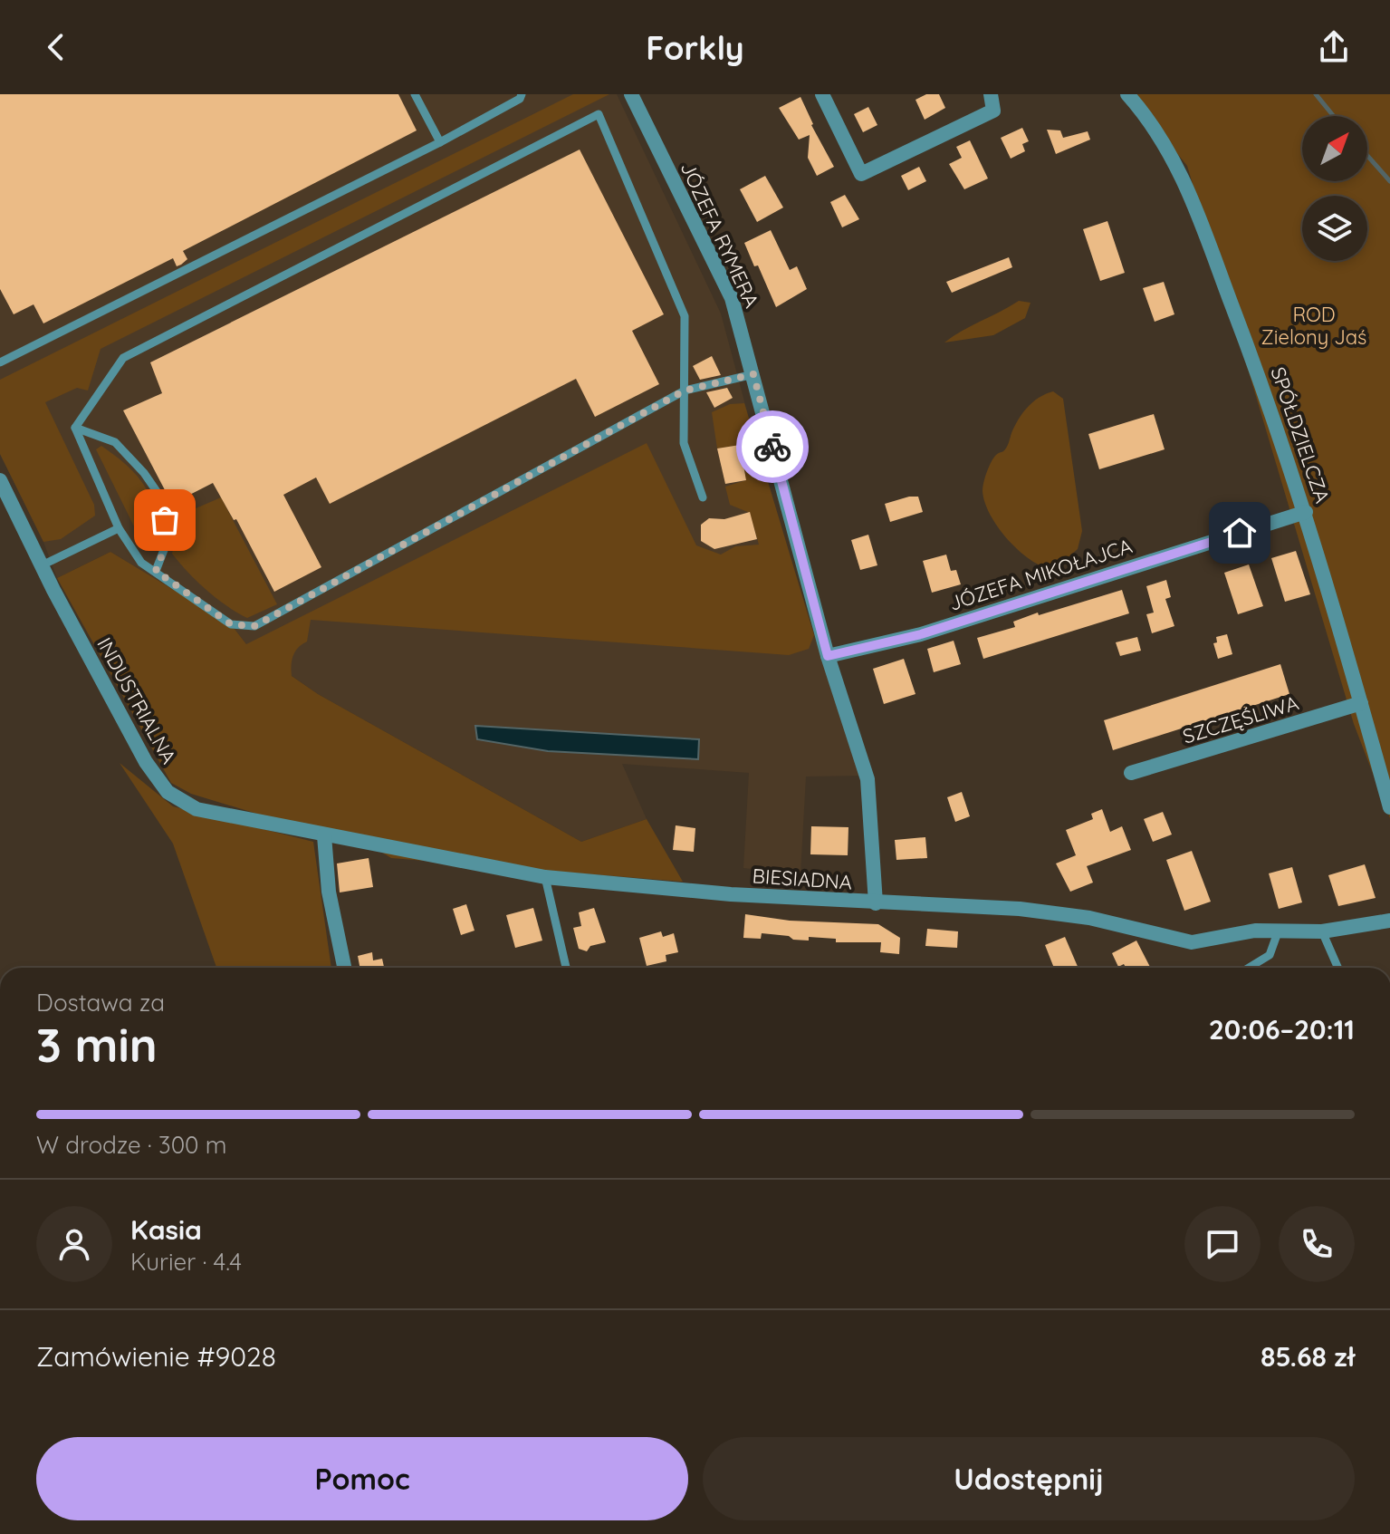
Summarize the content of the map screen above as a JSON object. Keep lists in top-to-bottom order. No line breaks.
{"streets":{"street":["JÓZEFA RYMERA","SPÓŁDZIELCZA","JÓZEFA MIKOŁAJCA","INDUSTRIALNA","SZCZĘŚLIWA","BIESIADNA"]},"crossings":[["JÓZEFA RYMERA","JÓZEFA MIKOŁAJCA"],["JÓZEFA RYMERA","BIESIADNA"],["SPÓŁDZIELCZA","JÓZEFA MIKOŁAJCA"],["SPÓŁDZIELCZA","SZCZĘŚLIWA"],["INDUSTRIALNA","BIESIADNA"]],"parks":["ROD Zielony Jaś"],"north":"top right","page":{"header":"Forkly","heading":["3 min","Dostawa za","20:06–20:11"],"panel":["Kasia","Kurier · 4.4","Zamówienie #9028","85.68 zł"],"bar":"W drodze · 300 m","buttons":["Pomoc","Udostępnij"]}}
